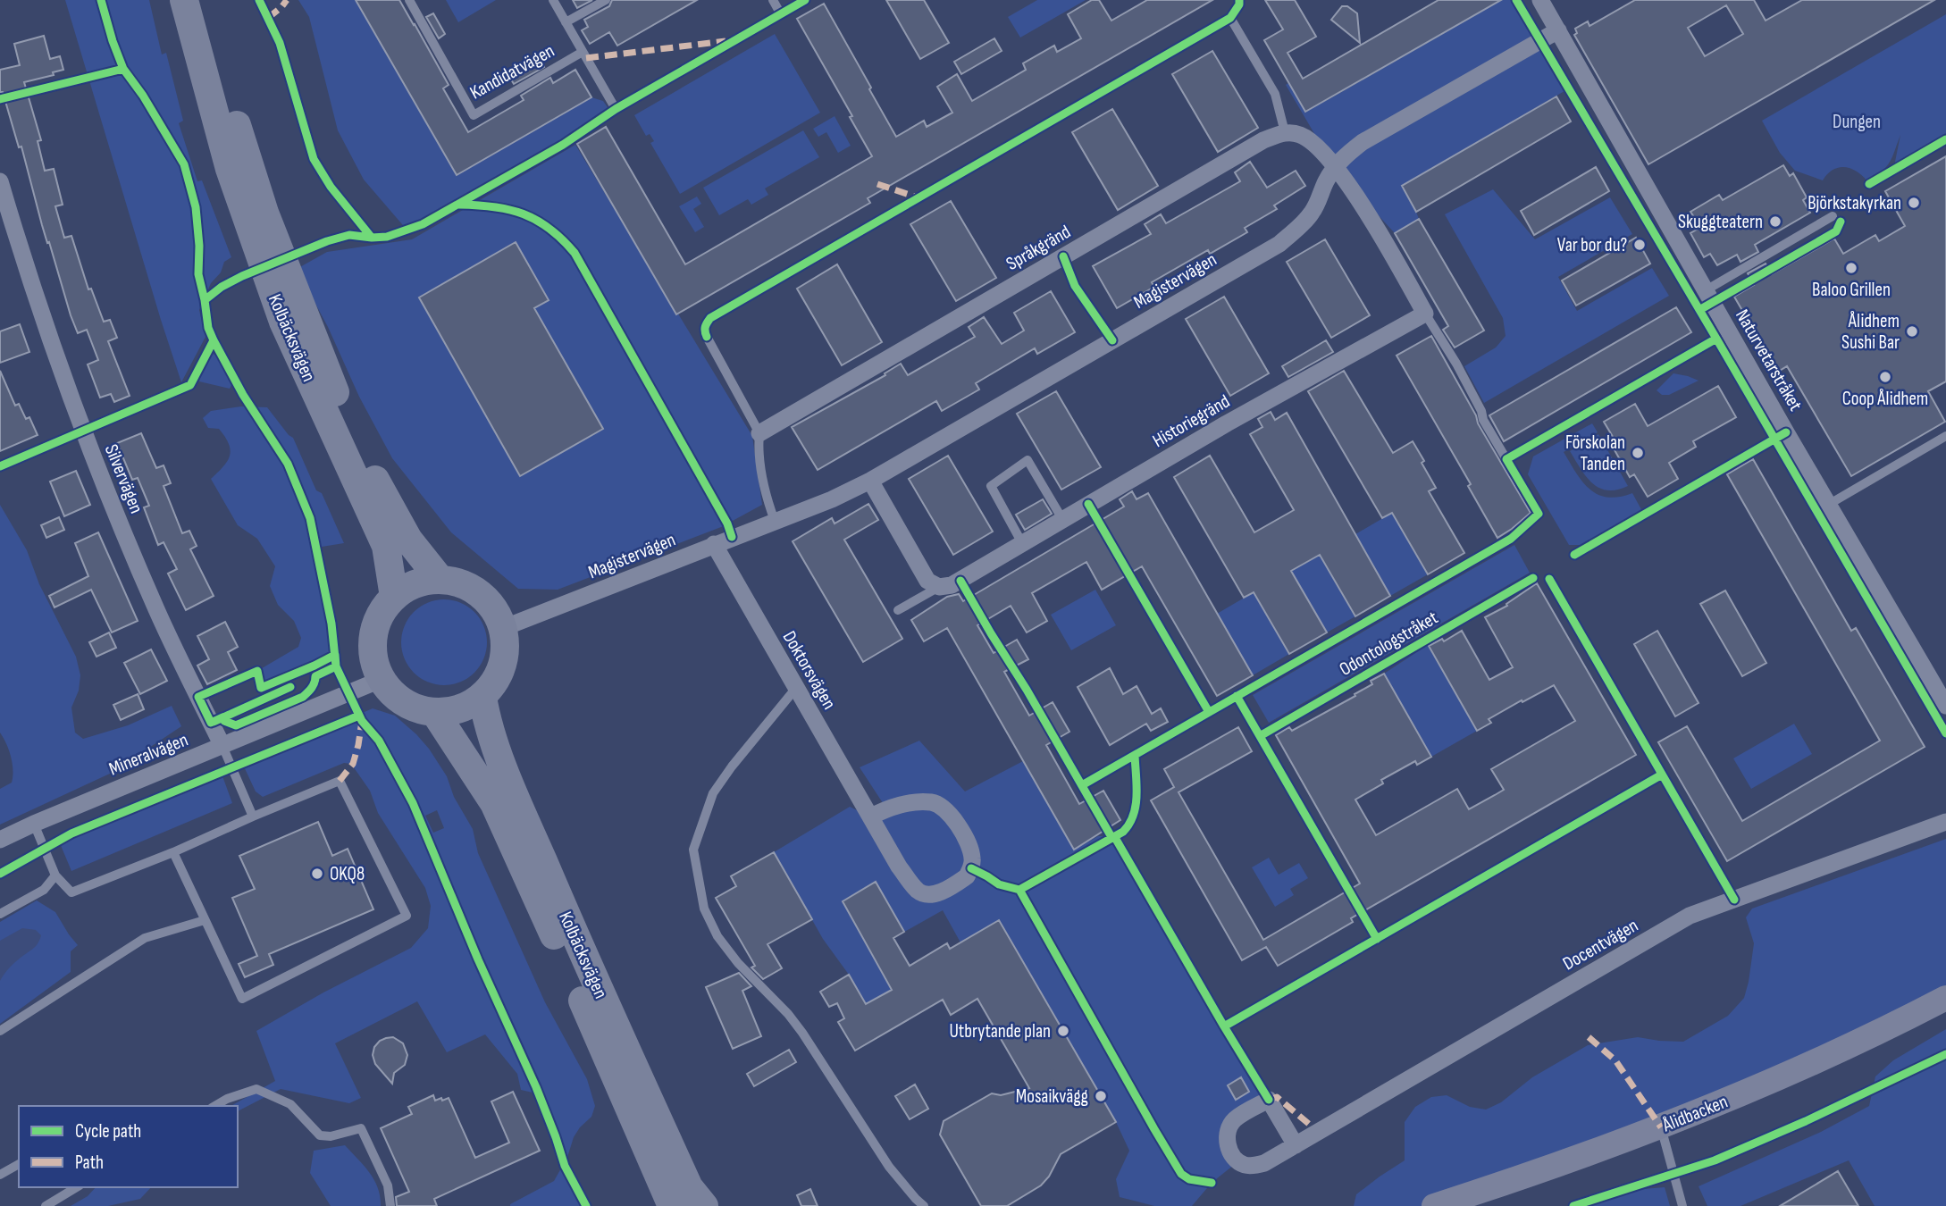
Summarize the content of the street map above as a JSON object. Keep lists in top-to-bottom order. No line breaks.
{"streets":{"highway":["Kolbäcksvägen"],"main road":["Ålidbacken"],"street":["Språkgränd","Magistervägen","Naturvetarstråket","Historiegränd","Silvervägen","Doktorsvägen","Mineralvägen","Docentvägen"],"lane":["Kandidatvägen","Odontologstråket"]},"crossings":[["Magistervägen","Kolbäcksvägen"],["Magistervägen","Naturvetarstråket"],["Magistervägen","Doktorsvägen"],["Magistervägen","Mineralvägen"],["Kolbäcksvägen","Mineralvägen"],["Silvervägen","Mineralvägen"]],"parks":["Dungen"],"places":["Björkstakyrkan","Skuggteatern","Var bor du?","Baloo Grillen","Ålidhem Sushi Bar","Coop Ålidhem","Förskolan Tanden","OKQ8","Utbrytande plan","Mosaikvägg"],"legend":["Cycle path","Path"]}
